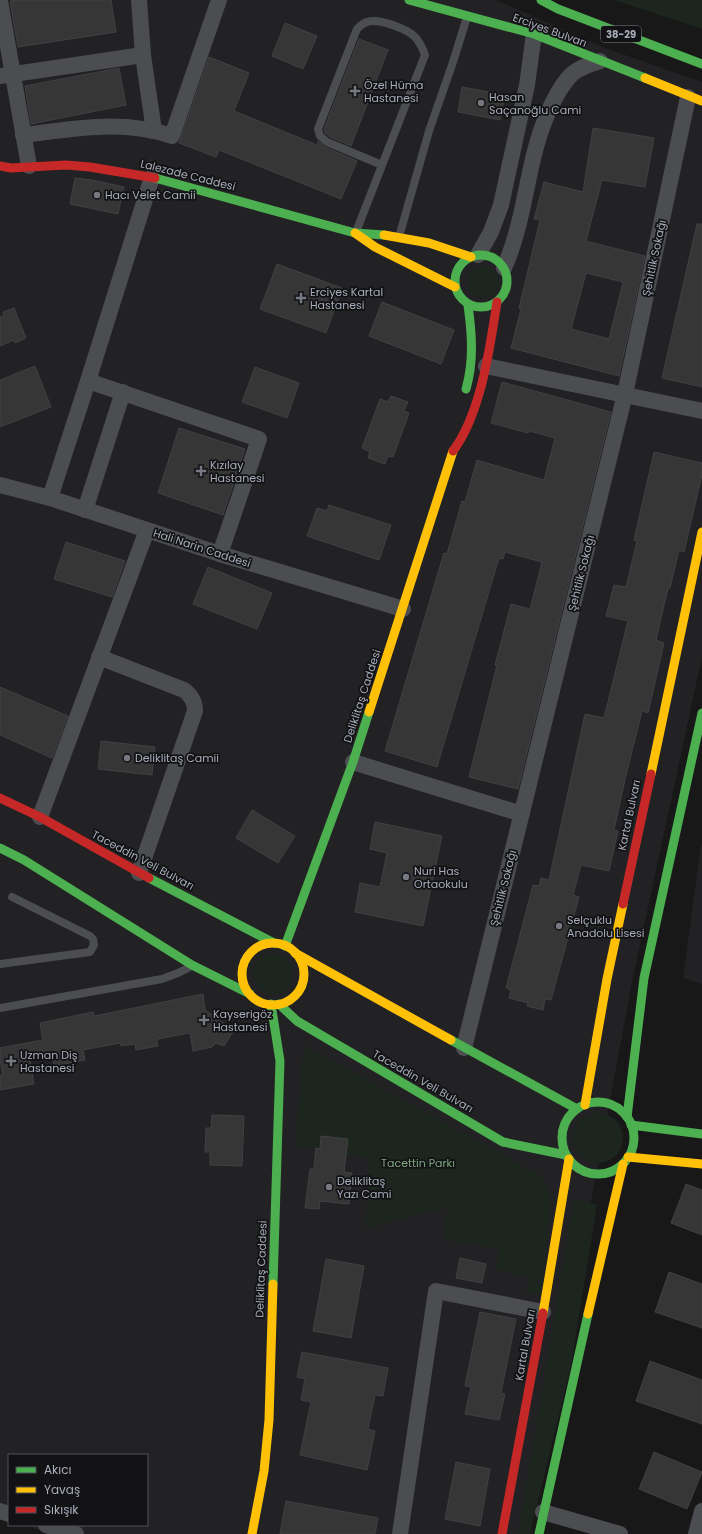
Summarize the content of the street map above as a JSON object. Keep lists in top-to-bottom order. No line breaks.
{"streets":{"street":["Erciyes Bulvarı","38-29","Lalezade Caddesi","Şehitlik Sokağı","Hali Narin Caddesi","Deliklitaş Caddesi","Kartal Bulvarı","Taceddin Veli Bulvarı"]},"crossings":[["Erciyes Bulvarı","Şehitlik Sokağı"],["Lalezade Caddesi","Deliklitaş Caddesi"],["Hali Narin Caddesi","Deliklitaş Caddesi"],["Deliklitaş Caddesi","Taceddin Veli Bulvarı"],["Kartal Bulvarı","Taceddin Veli Bulvarı"]],"parks":["Tacettin Parkı"],"places":{"health":["Özel Hüma Hastanesi","Erciyes Kartal Hastanesi","Kızılay Hastanesi","Kayserigöz Hastanesi","Uzman Diş Hastanesi"],"other":["Hasan Saçanoğlu Cami","Hacı Velet Camii","Deliklitaş Camii","Nuri Has Ortaokulu","Selçuklu Anadolu Lisesi","Deliklitaş Yazı Cami"]},"legend":["Akıcı","Yavaş","Sıkışık"]}
